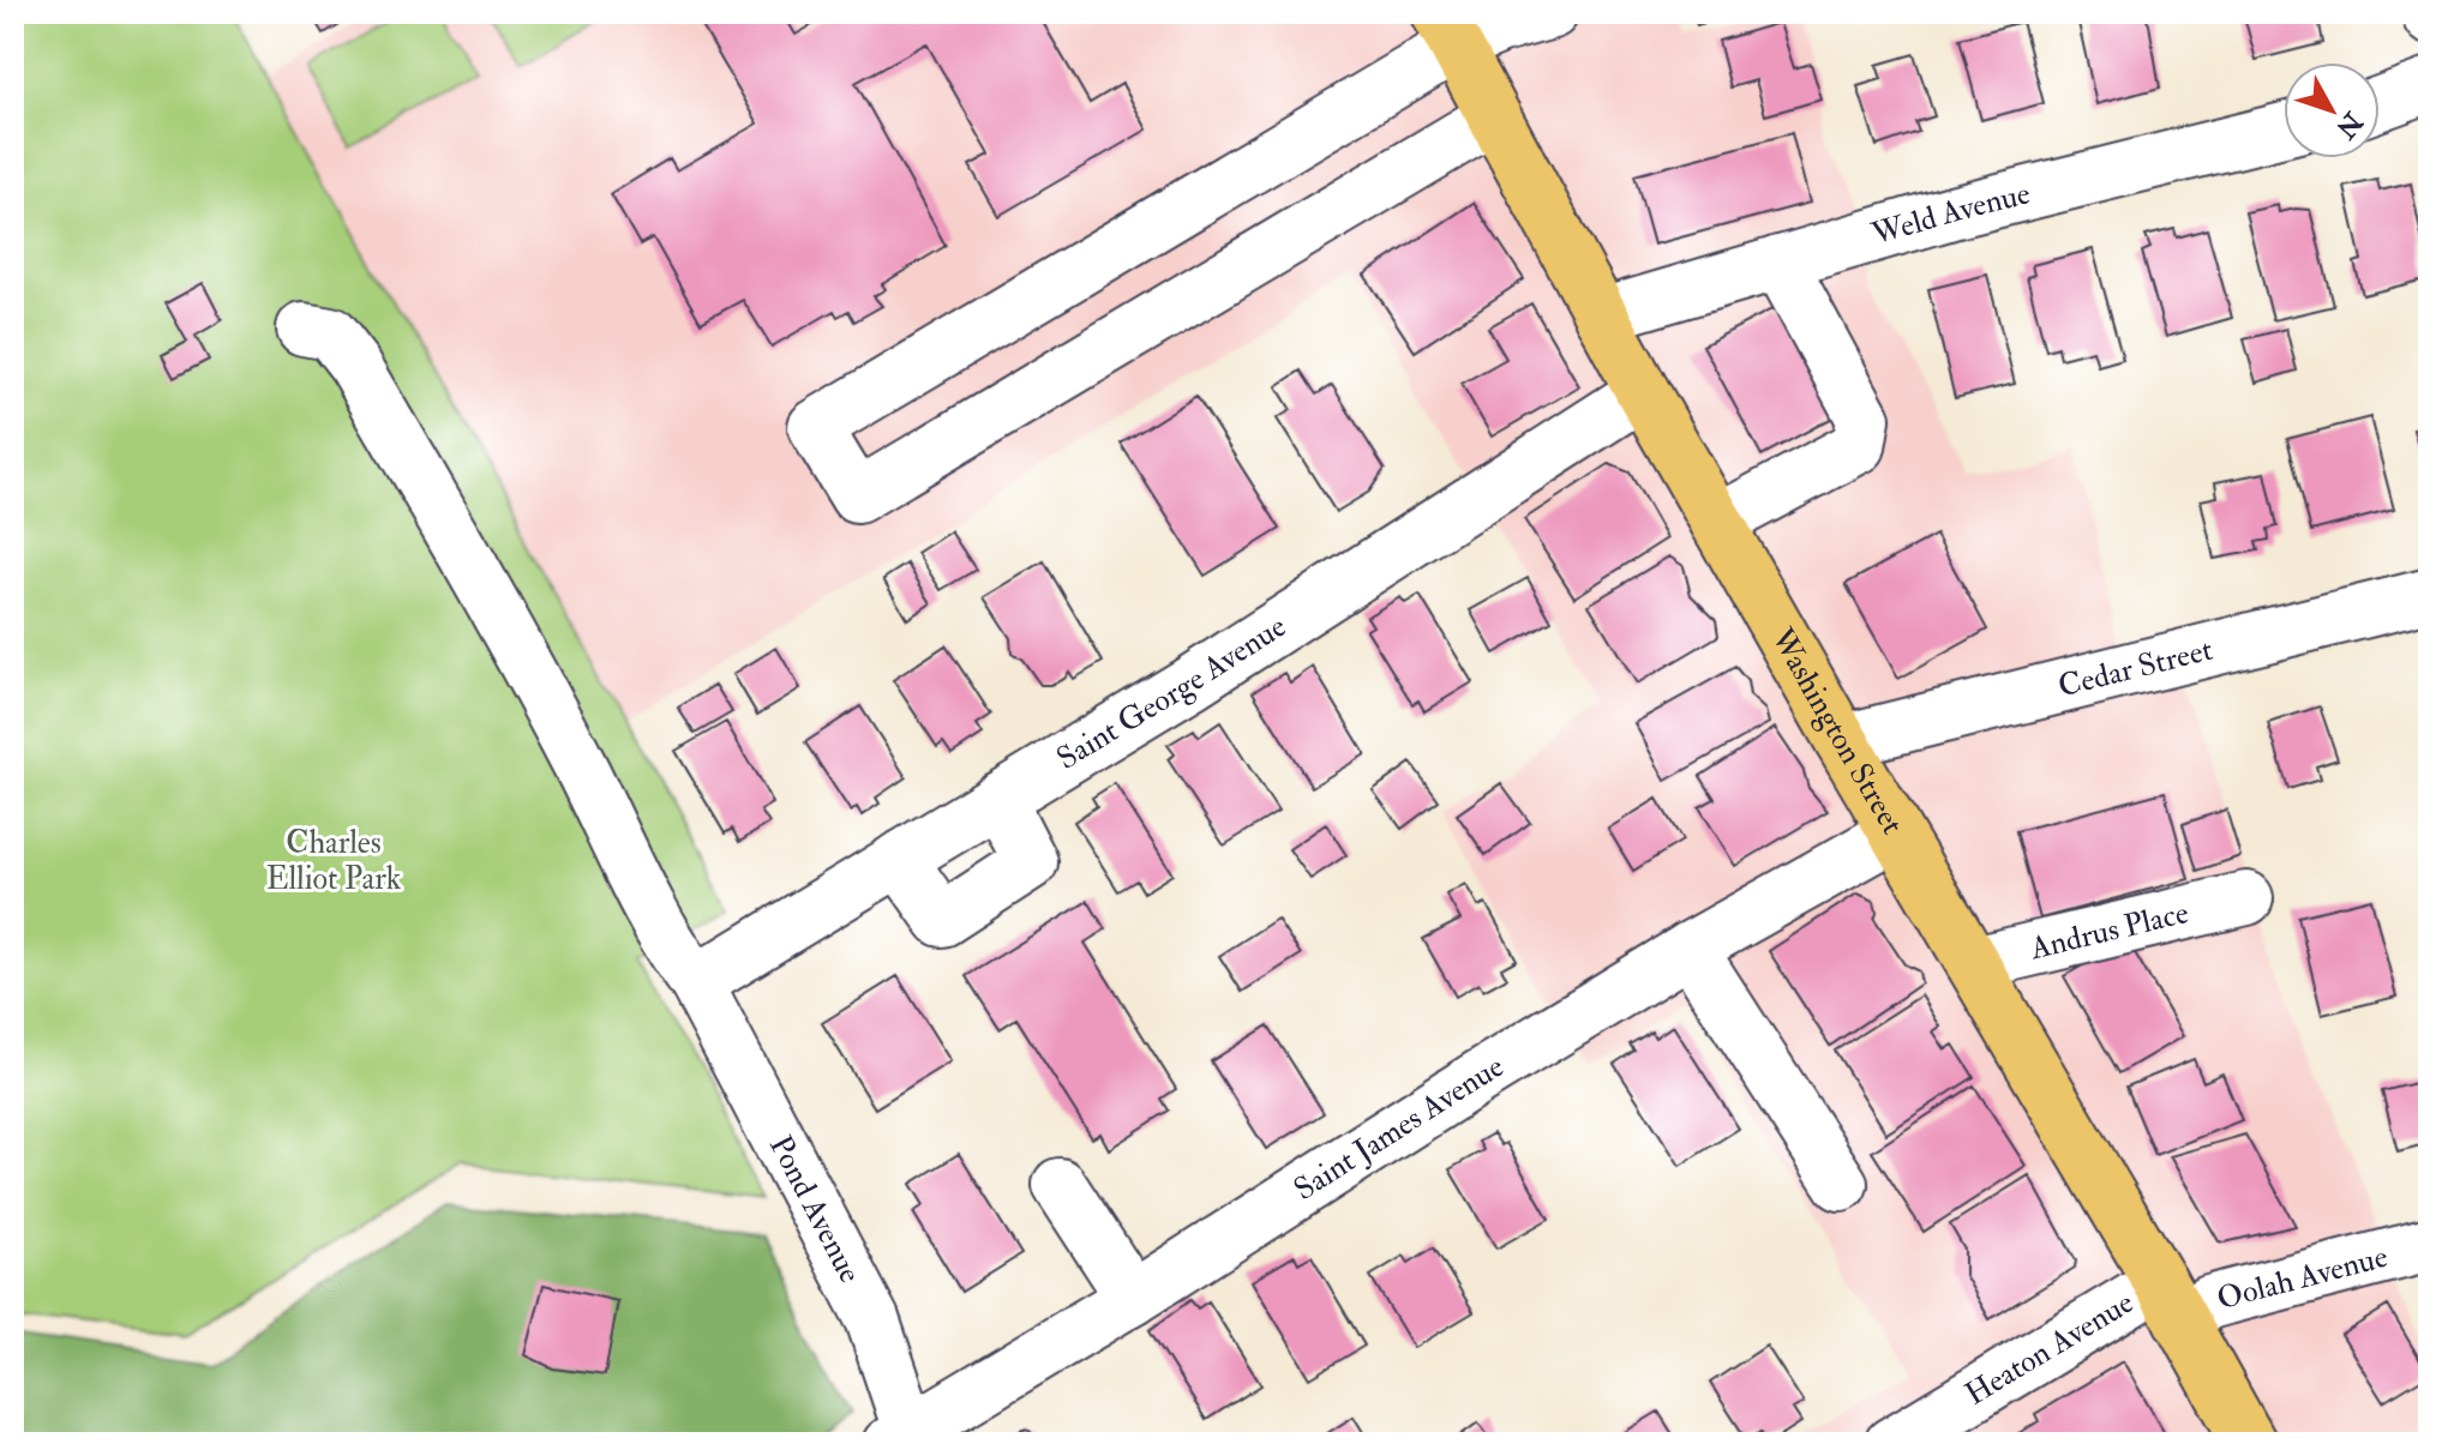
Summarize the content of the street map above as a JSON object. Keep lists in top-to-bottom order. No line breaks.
{"streets":{"main road":["Washington Street"],"street":["Weld Avenue","Cedar Street","Saint George Avenue","Andrus Place","Saint James Avenue","Pond Avenue","Oolah Avenue","Heaton Avenue"]},"crossings":[["Weld Avenue","Washington Street"],["Cedar Street","Washington Street"],["Saint George Avenue","Washington Street"],["Saint George Avenue","Pond Avenue"],["Washington Street","Andrus Place"],["Washington Street","Saint James Avenue"],["Washington Street","Oolah Avenue"],["Washington Street","Heaton Avenue"],["Saint James Avenue","Pond Avenue"],["Oolah Avenue","Heaton Avenue"]],"parks":["Charles Elliot Park"],"north":"bottom right"}
